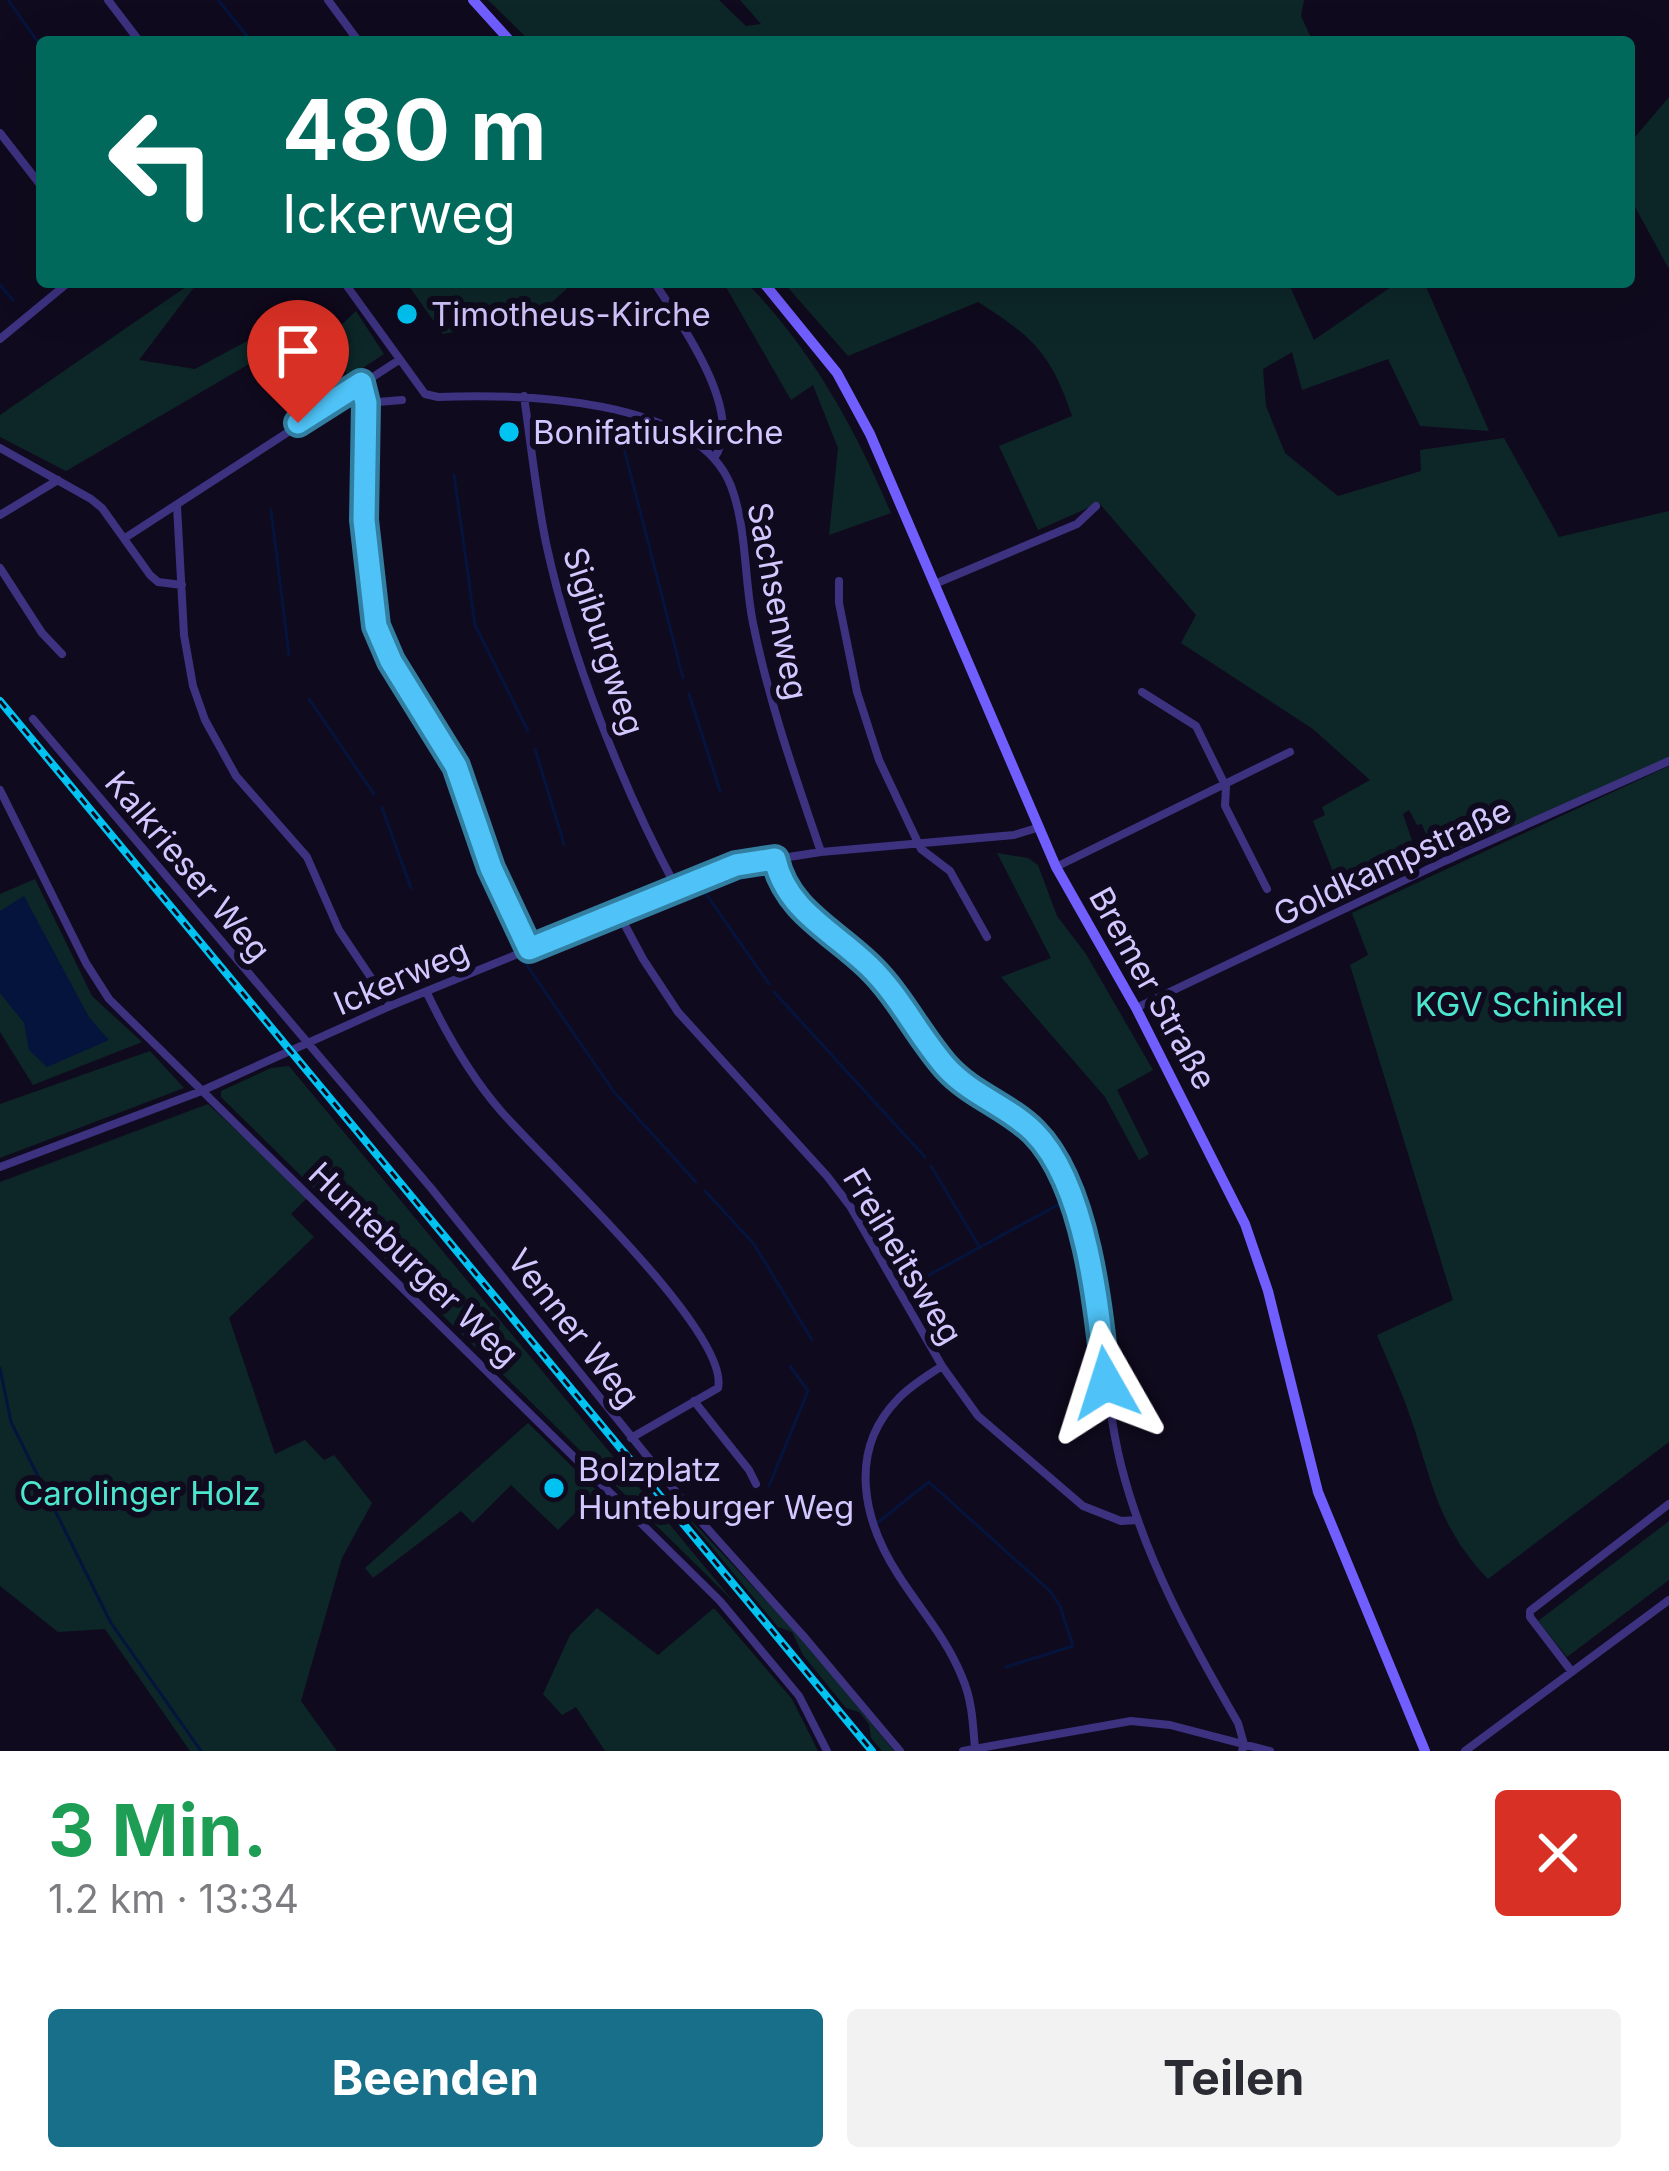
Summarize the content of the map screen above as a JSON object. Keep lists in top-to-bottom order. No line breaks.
{"streets":{"main road":["Bremer Straße"],"street":["Sachsenweg","Sigiburgweg","Goldkampstraße","Kalkrieser Weg","Ickerweg","Freiheitsweg","Hunteburger Weg","Venner Weg"]},"crossings":[["Sachsenweg","Ickerweg"],["Sigiburgweg","Ickerweg"],["Goldkampstraße","Bremer Straße"],["Kalkrieser Weg","Ickerweg"],["Kalkrieser Weg","Venner Weg"],["Ickerweg","Bremer Straße"],["Ickerweg","Freiheitsweg"],["Ickerweg","Hunteburger Weg"],["Ickerweg","Venner Weg"]],"parks":["KGV Schinkel","Carolinger Holz"],"places":["Timotheus-Kirche","Bonifatiuskirche","Bolzplatz Hunteburger Weg"],"page":{"turn":["480 m","Ickerweg"],"heading":["3 Min.","1.2 km · 13:34"],"buttons":["Beenden","Teilen"]}}
